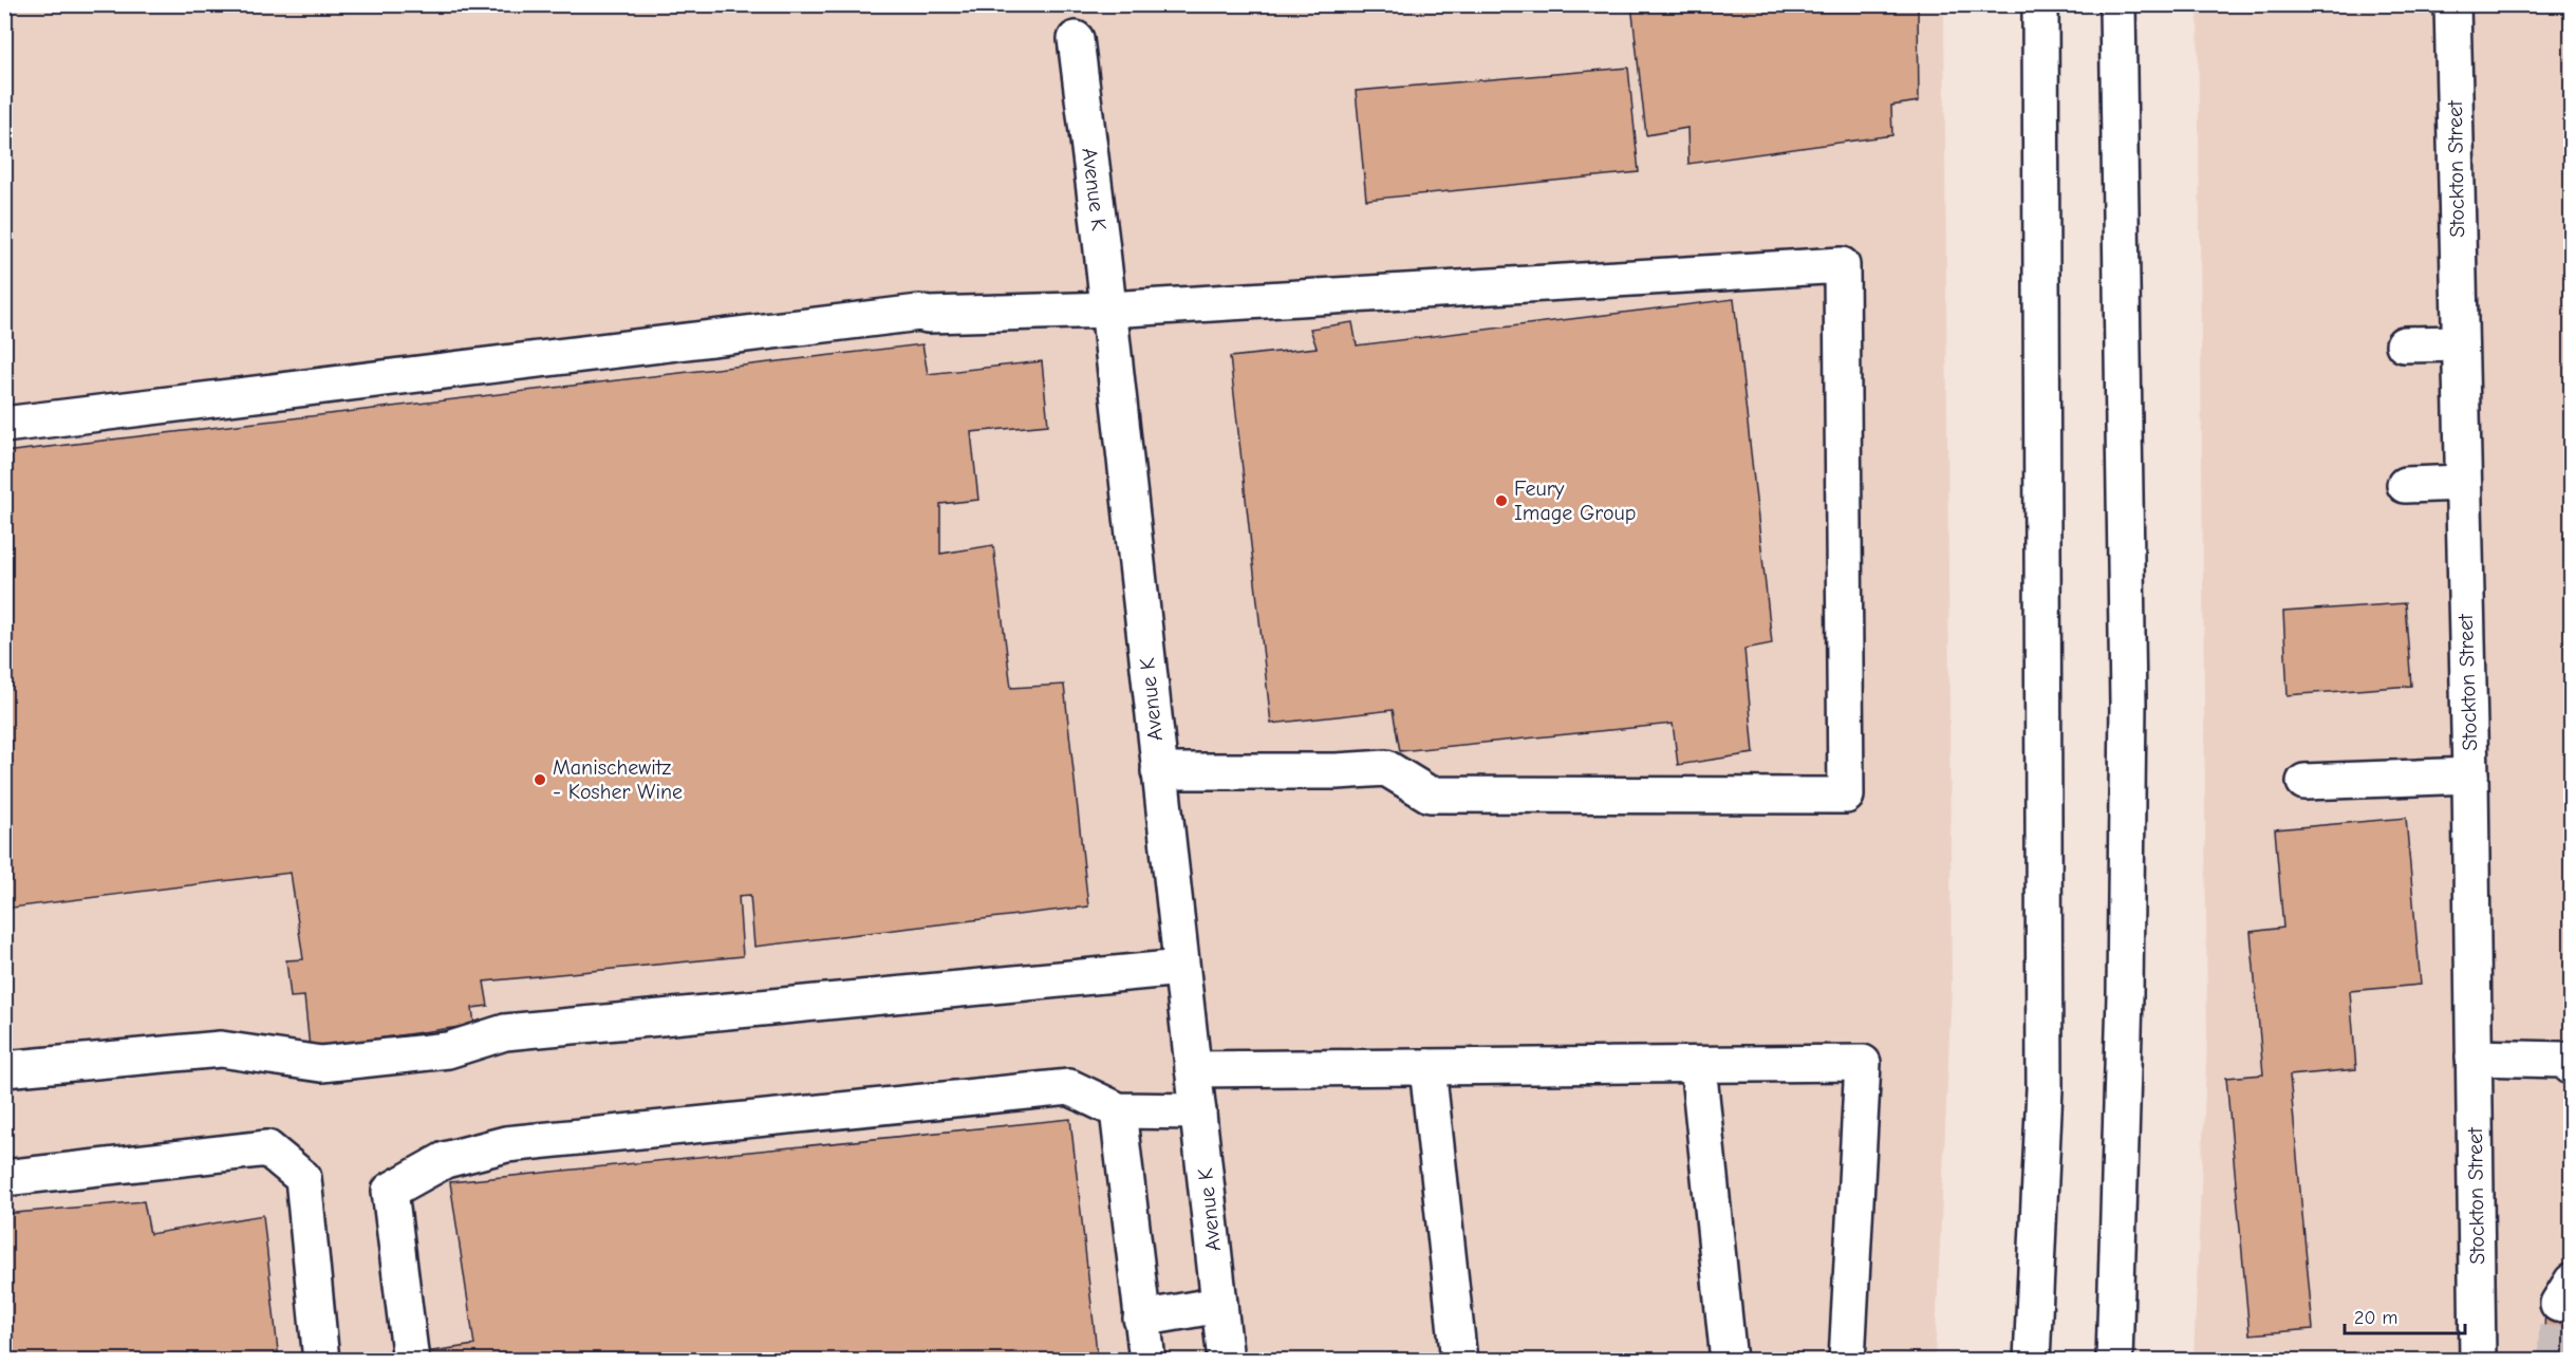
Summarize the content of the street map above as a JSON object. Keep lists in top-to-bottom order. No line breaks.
{"streets":{"main road":["Stockton Street","Avenue K"]},"places":["Feury Image Group","Manischewitz - Kosher Wine"],"scale_bar":"20 m"}
